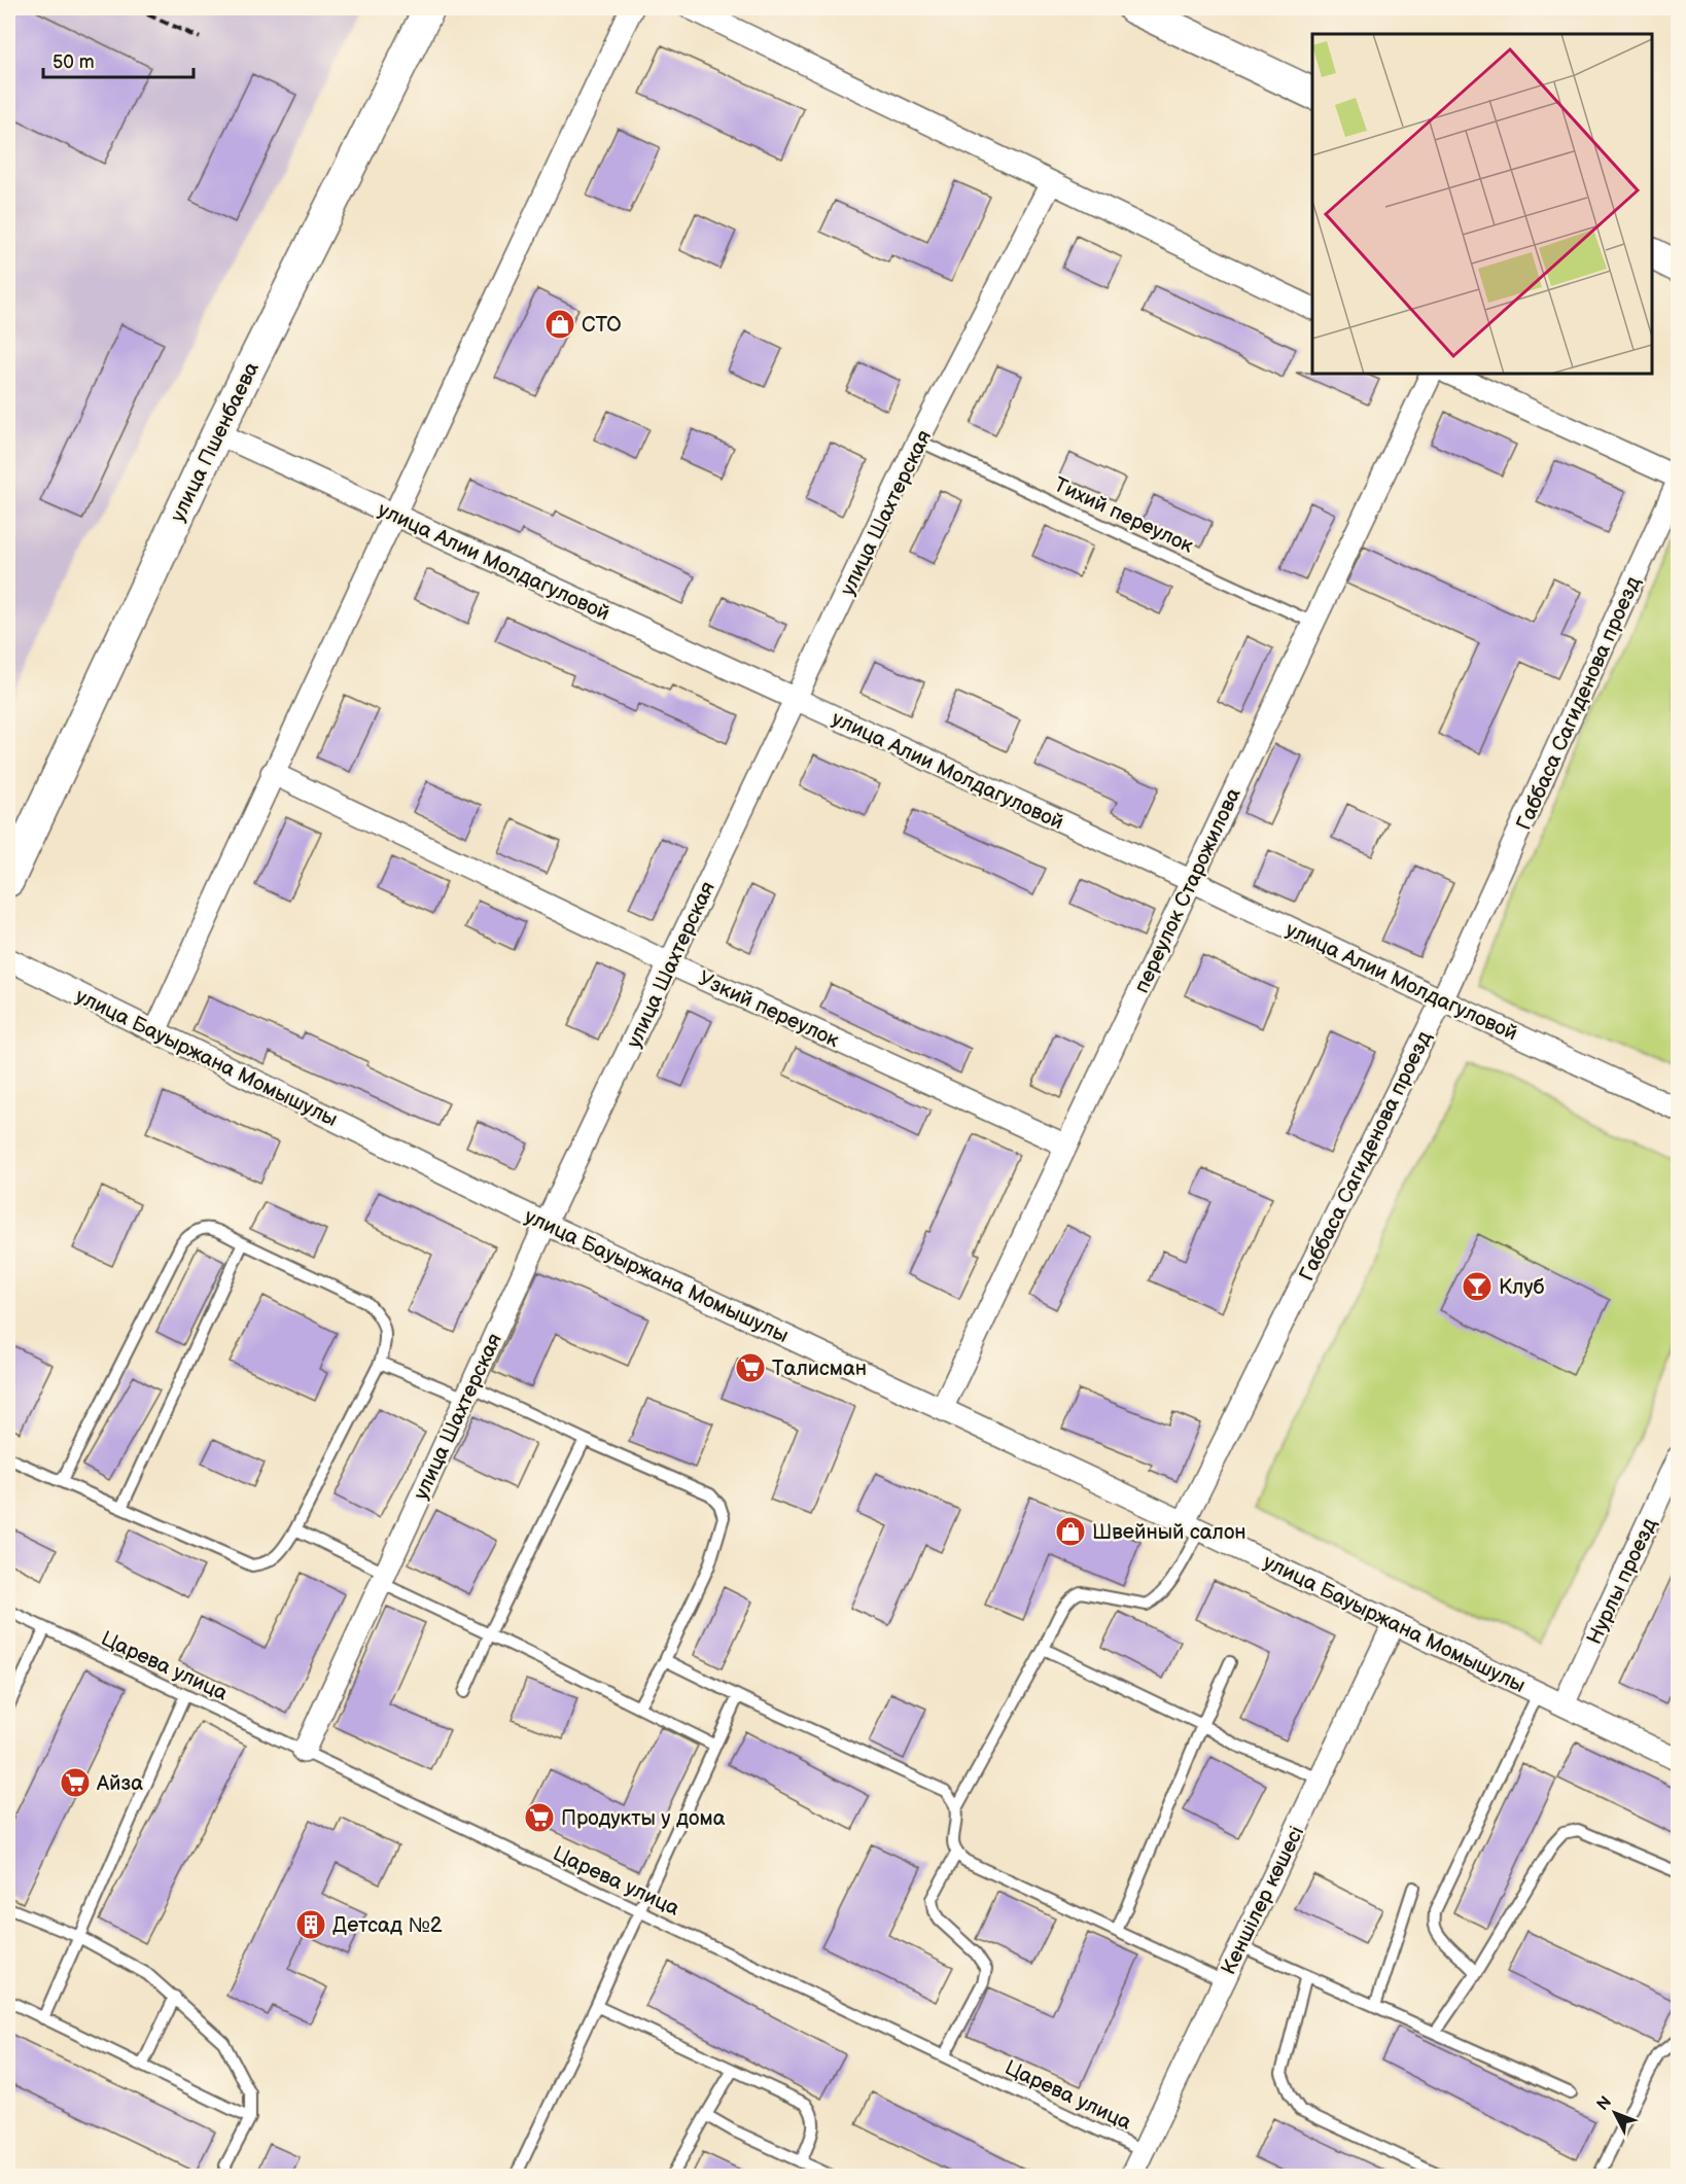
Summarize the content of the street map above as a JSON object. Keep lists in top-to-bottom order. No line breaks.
{"streets":{"street":["улица Пшенбаева","улица Шахтерская","улица Алии Молдагуловой","Габбаса Сагиденова проезд","переулок Старожилова","Узкий переулок","улица Бауыржана Момышулы","Нурлы проезд","Кеншілер көшесі"],"lane":["Тихий переулок","Царева улица"]},"crossings":[["улица Пшенбаева","улица Алии Молдагуловой"],["улица Шахтерская","Тихий переулок"],["улица Шахтерская","улица Алии Молдагуловой"],["улица Шахтерская","Узкий переулок"],["улица Шахтерская","улица Бауыржана Момышулы"],["улица Шахтерская","Царева улица"],["Тихий переулок","переулок Старожилова"],["улица Алии Молдагуловой","Габбаса Сагиденова проезд"],["улица Алии Молдагуловой","переулок Старожилова"],["Габбаса Сагиденова проезд","улица Бауыржана Момышулы"],["переулок Старожилова","Узкий переулок"],["переулок Старожилова","улица Бауыржана Момышулы"],["улица Бауыржана Момышулы","Нурлы проезд"],["улица Бауыржана Момышулы","Кеншілер көшесі"],["Царева улица","Кеншілер көшесі"]],"places":{"shop":["СТО","Швейный салон"],"bar":["Клуб"],"supermarket":["Талисман","Айза","Продукты у дома"],"building":["Детсад №2"]},"scale_bar":"50 m","north":"top left"}
